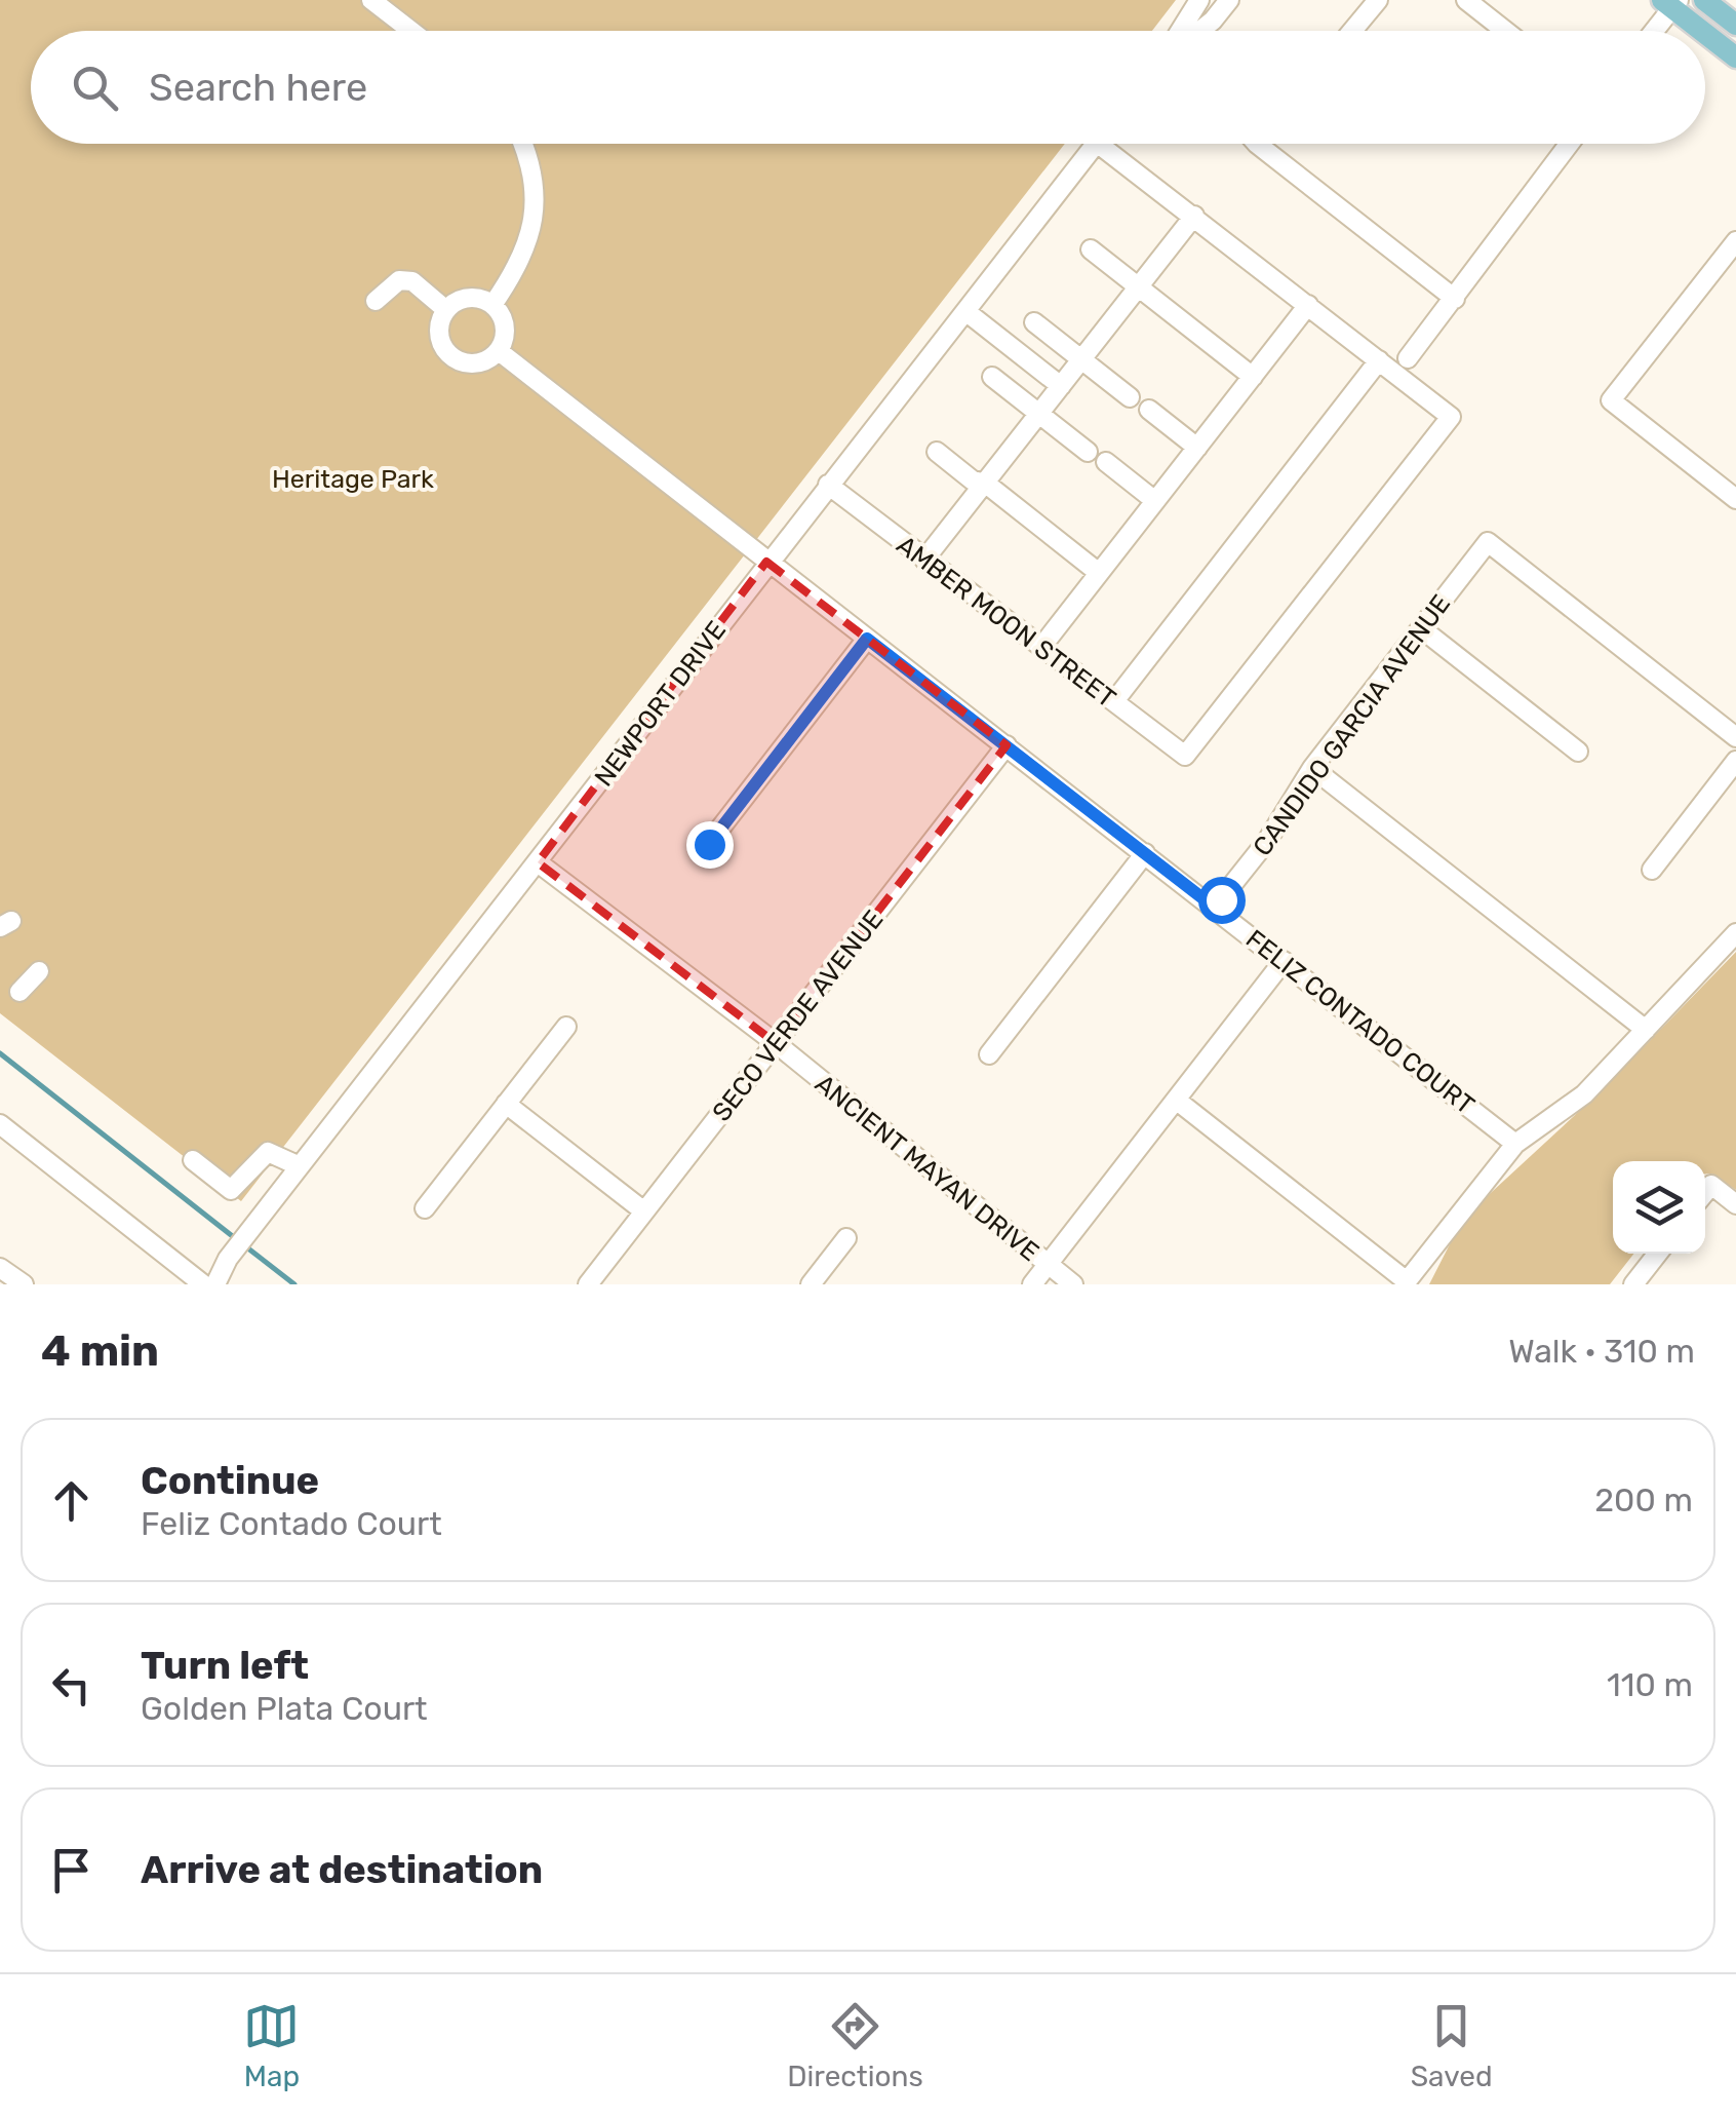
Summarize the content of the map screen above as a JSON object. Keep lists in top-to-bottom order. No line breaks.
{"streets":{"street":["AMBER MOON STREET","NEWPORT DRIVE","CANDIDO GARCIA AVENUE","SECO VERDE AVENUE","FELIZ CONTADO COURT","ANCIENT MAYAN DRIVE"]},"crossings":[["AMBER MOON STREET","NEWPORT DRIVE"],["NEWPORT DRIVE","FELIZ CONTADO COURT"],["NEWPORT DRIVE","ANCIENT MAYAN DRIVE"],["CANDIDO GARCIA AVENUE","FELIZ CONTADO COURT"],["SECO VERDE AVENUE","FELIZ CONTADO COURT"],["SECO VERDE AVENUE","ANCIENT MAYAN DRIVE"]],"parks":["Heritage Park"],"page":{"search":"Search here","heading":["4 min","Walk · 310 m"],"list":[["Continue","Feliz Contado Court","200 m"],["Turn left","Golden Plata Court","110 m"],"Arrive at destination"],"nav":["Map","Directions","Saved"]}}
